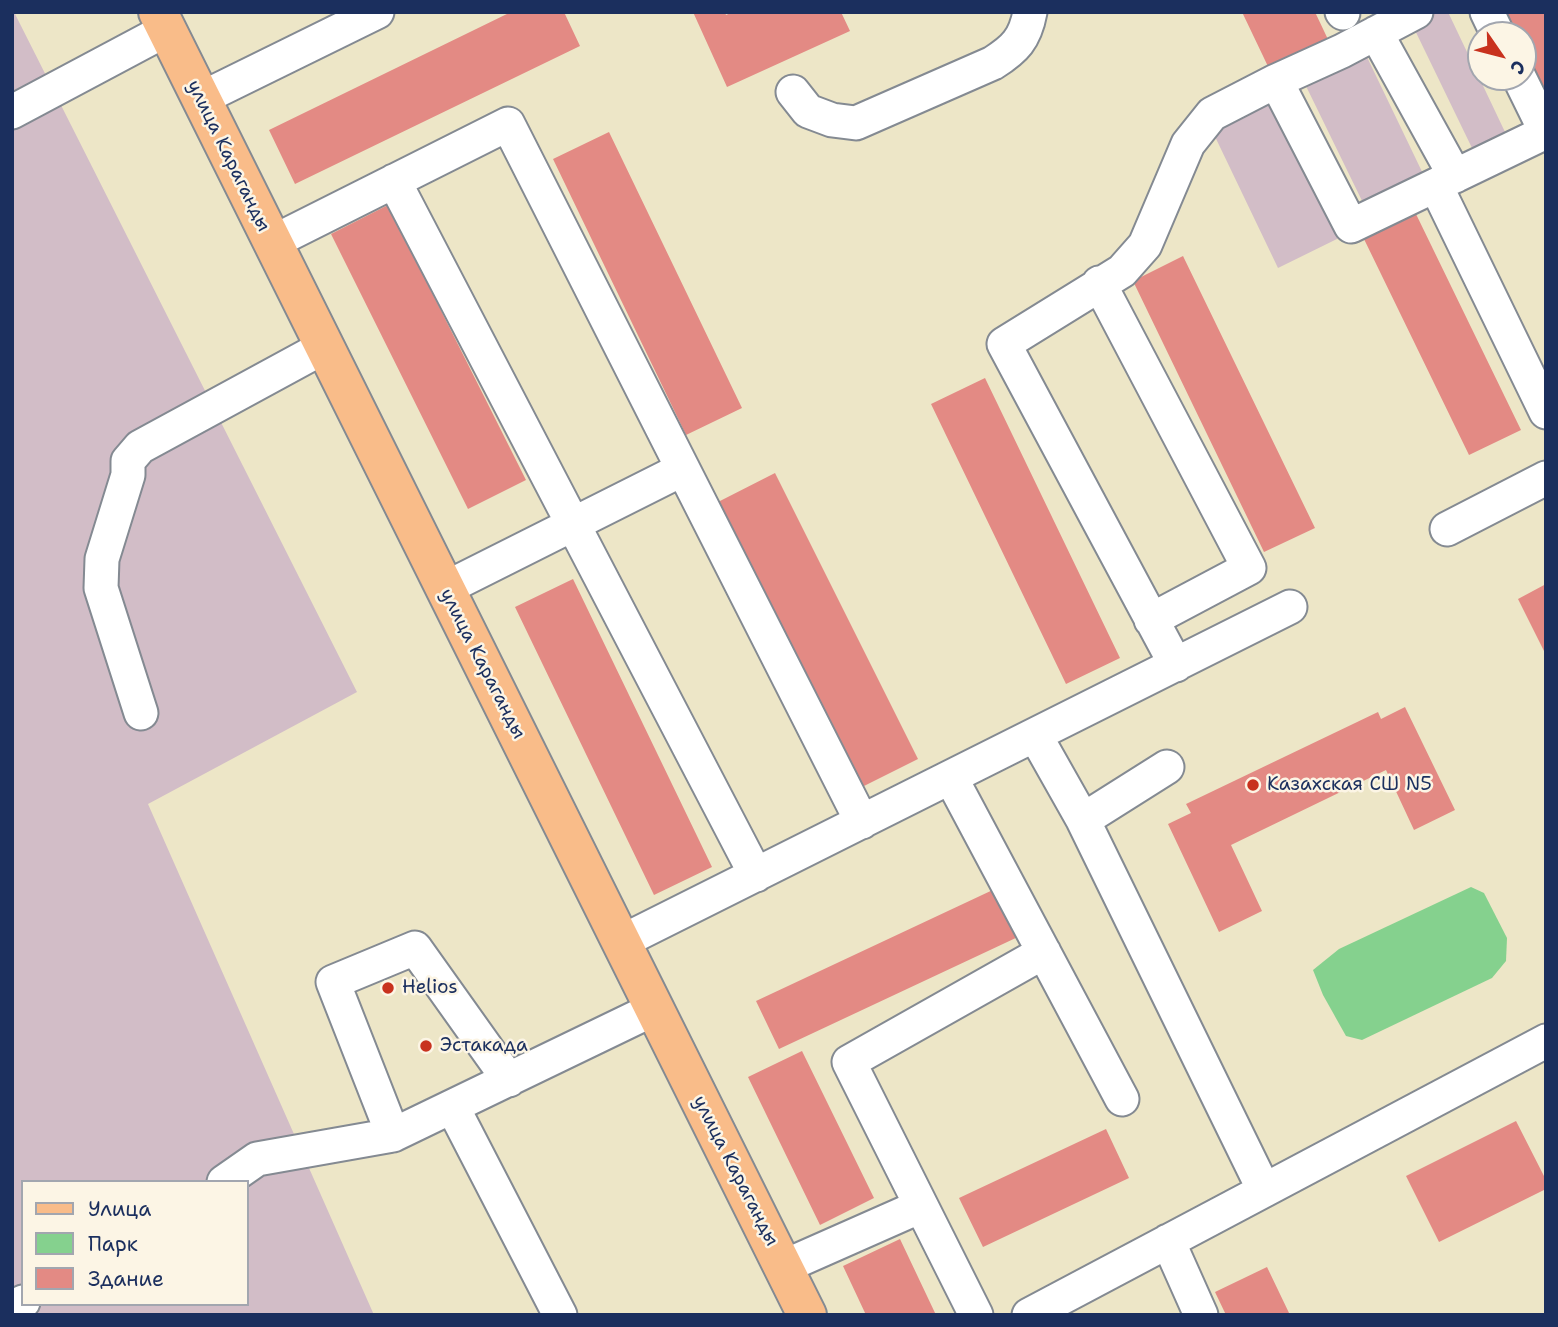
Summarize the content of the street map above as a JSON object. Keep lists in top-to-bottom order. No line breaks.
{"streets":{"main road":["улица Караганды"]},"places":["Казахская СШ N5","Helios","Эстакада"],"legend":["Улица","Парк","Здание"],"north":"bottom right"}
